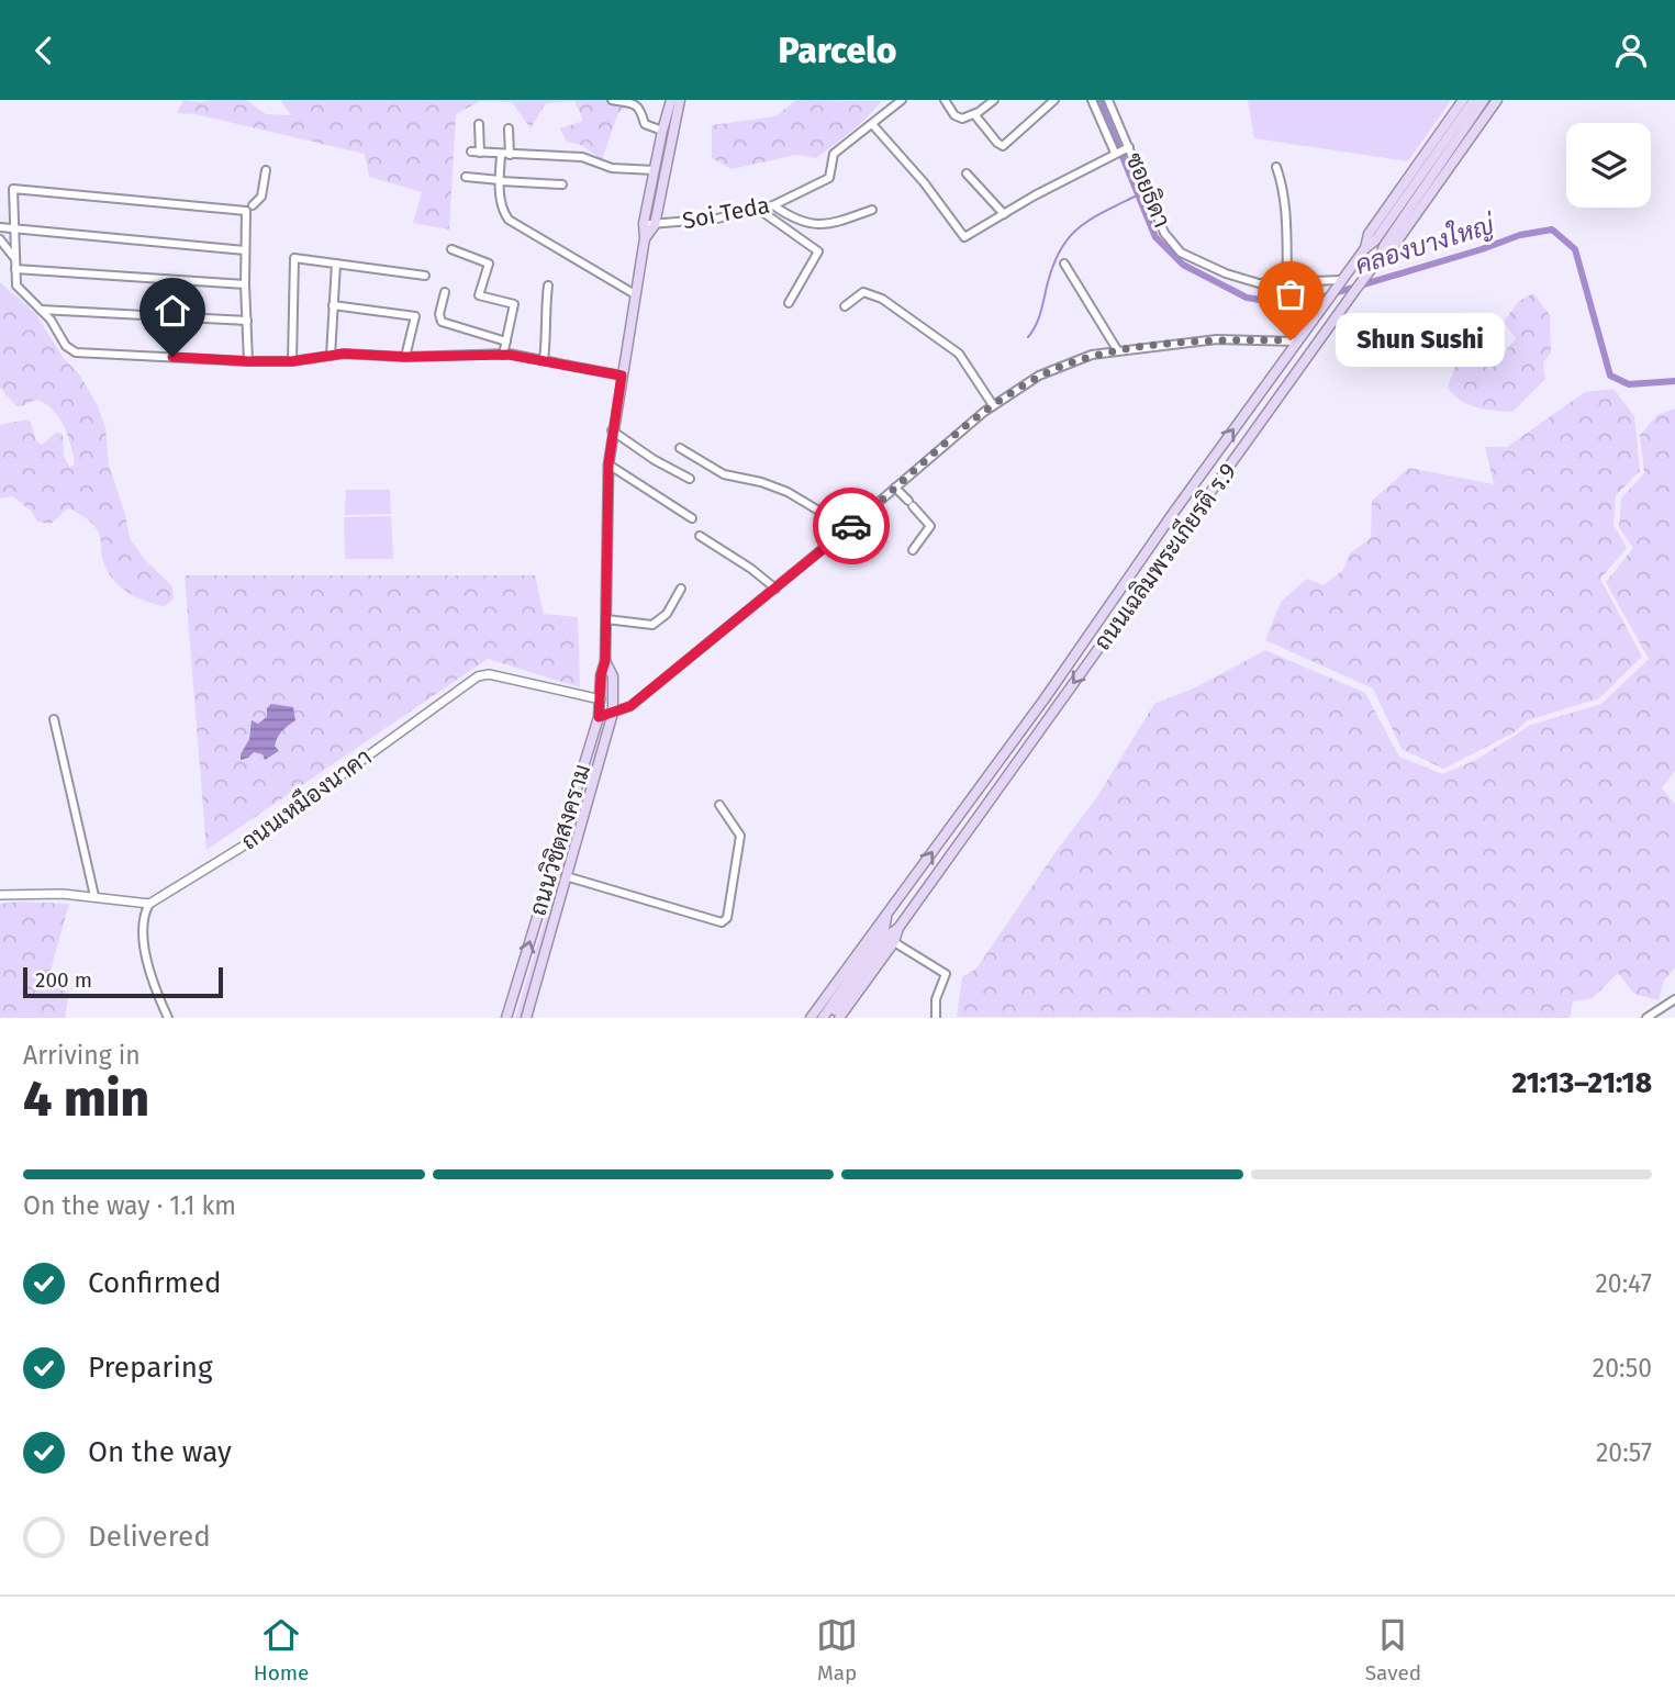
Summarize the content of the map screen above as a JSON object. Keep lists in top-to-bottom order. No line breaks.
{"streets":{"main road":["ถนนเฉลิมพระเกียรติ ร.9","ถนนวิชิตสงคราม"],"street":["ซอยธิดา","Soi Teda","ถนนเหมืองนาคา"]},"crossings":[["ซอยธิดา","ถนนเฉลิมพระเกียรติ ร.9"],["Soi Teda","ถนนวิชิตสงคราม"],["ถนนเหมืองนาคา","ถนนวิชิตสงคราม"]],"water":["คลองบางใหญ่"],"places":["Shun Sushi"],"scale_bar":"200 m","page":{"header":"Parcelo","bubble":"Shun Sushi","scale":"200 m","heading":["4 min","Arriving in","21:13–21:18"],"bar":"On the way · 1.1 km","list":[["Confirmed","20:47"],["Preparing","20:50"],["On the way","20:57"],"Delivered"],"tabs":["Home","Map","Saved"]}}
